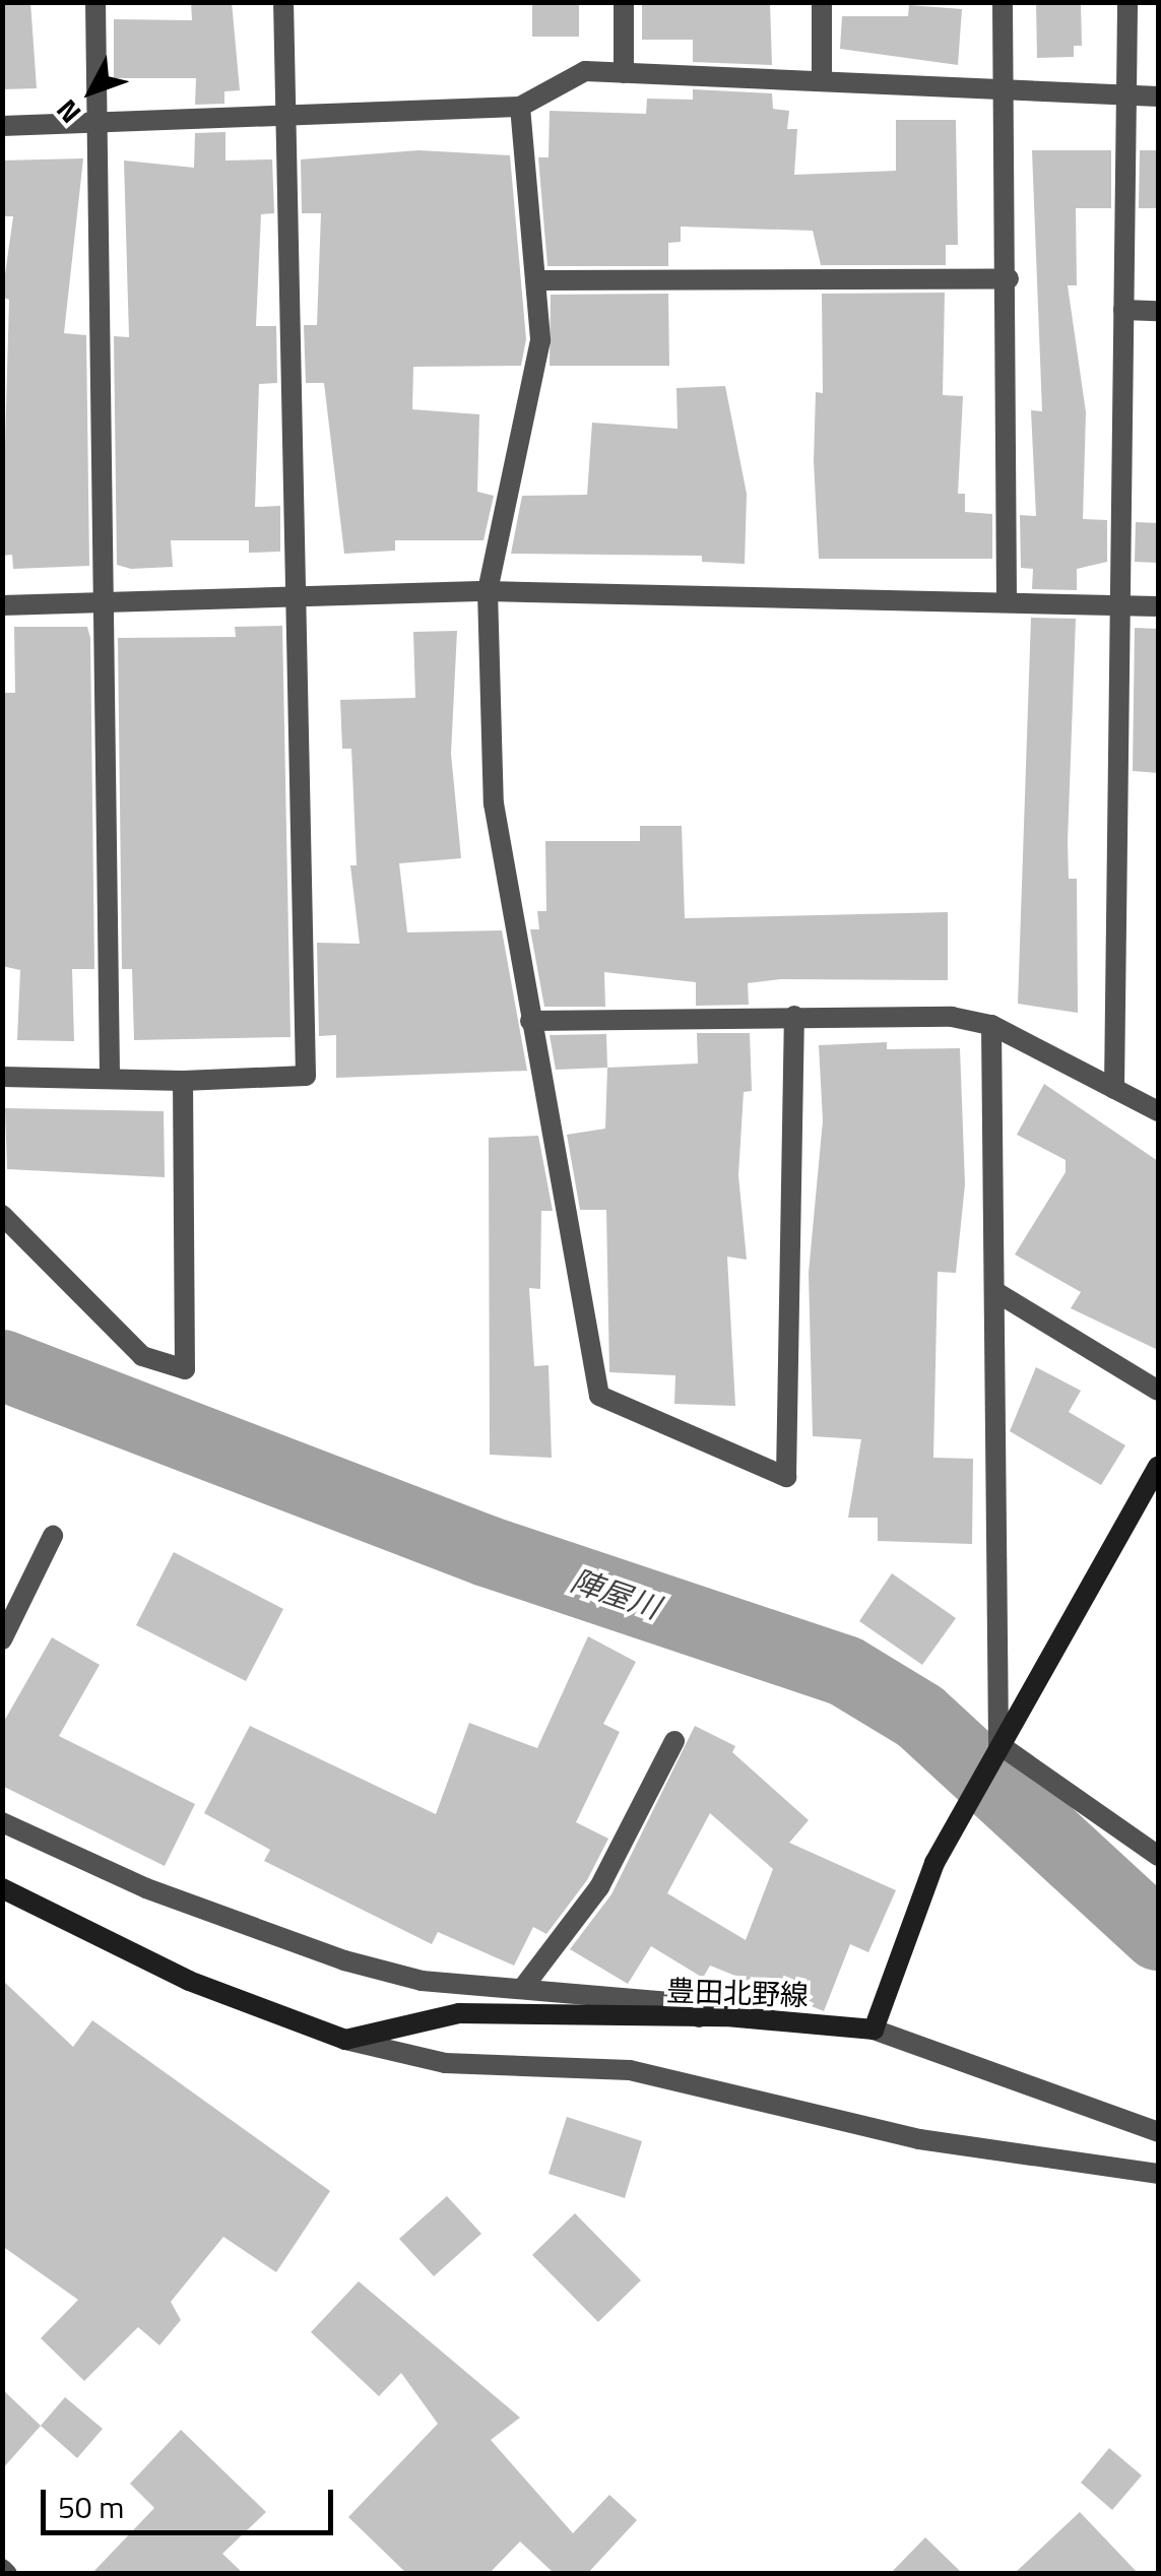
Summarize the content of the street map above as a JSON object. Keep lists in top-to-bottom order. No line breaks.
{"streets":{"main road":["豊田北野線"]},"water":["陣屋川"],"scale_bar":"50 m","north":"bottom left"}
